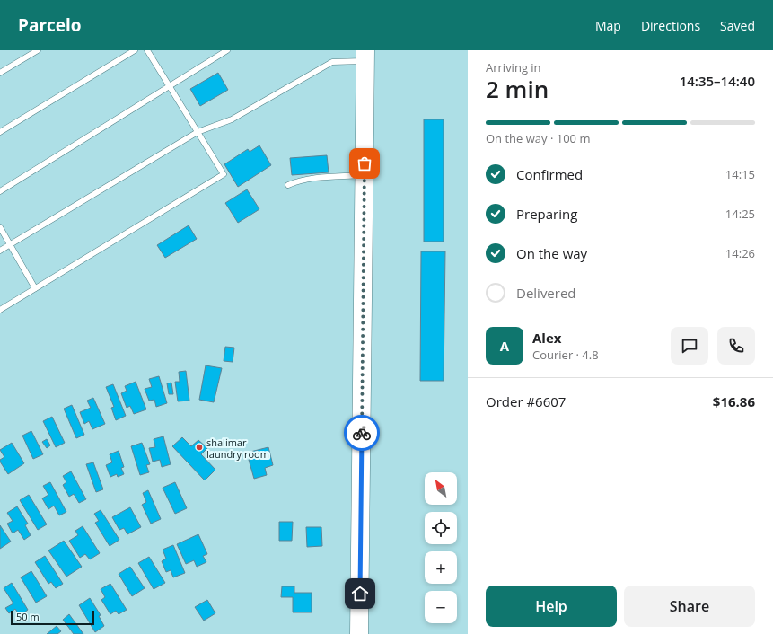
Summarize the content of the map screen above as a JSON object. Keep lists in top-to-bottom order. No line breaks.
{"places":["shalimar laundry room"],"scale_bar":"50 m","north":"top left","page":{"header":"Parcelo","nav":["Map","Directions","Saved"],"heading":["2 min","Arriving in","14:35–14:40"],"panel":["Alex","Courier · 4.8","Order #6607","$16.86"],"bar":"On the way · 100 m","list":[["Confirmed","14:15"],["Preparing","14:25"],["On the way","14:26"],"Delivered"],"round":"A","map_buttons":["+","−"],"buttons":["Help","Share"],"scale":"50 m"}}
